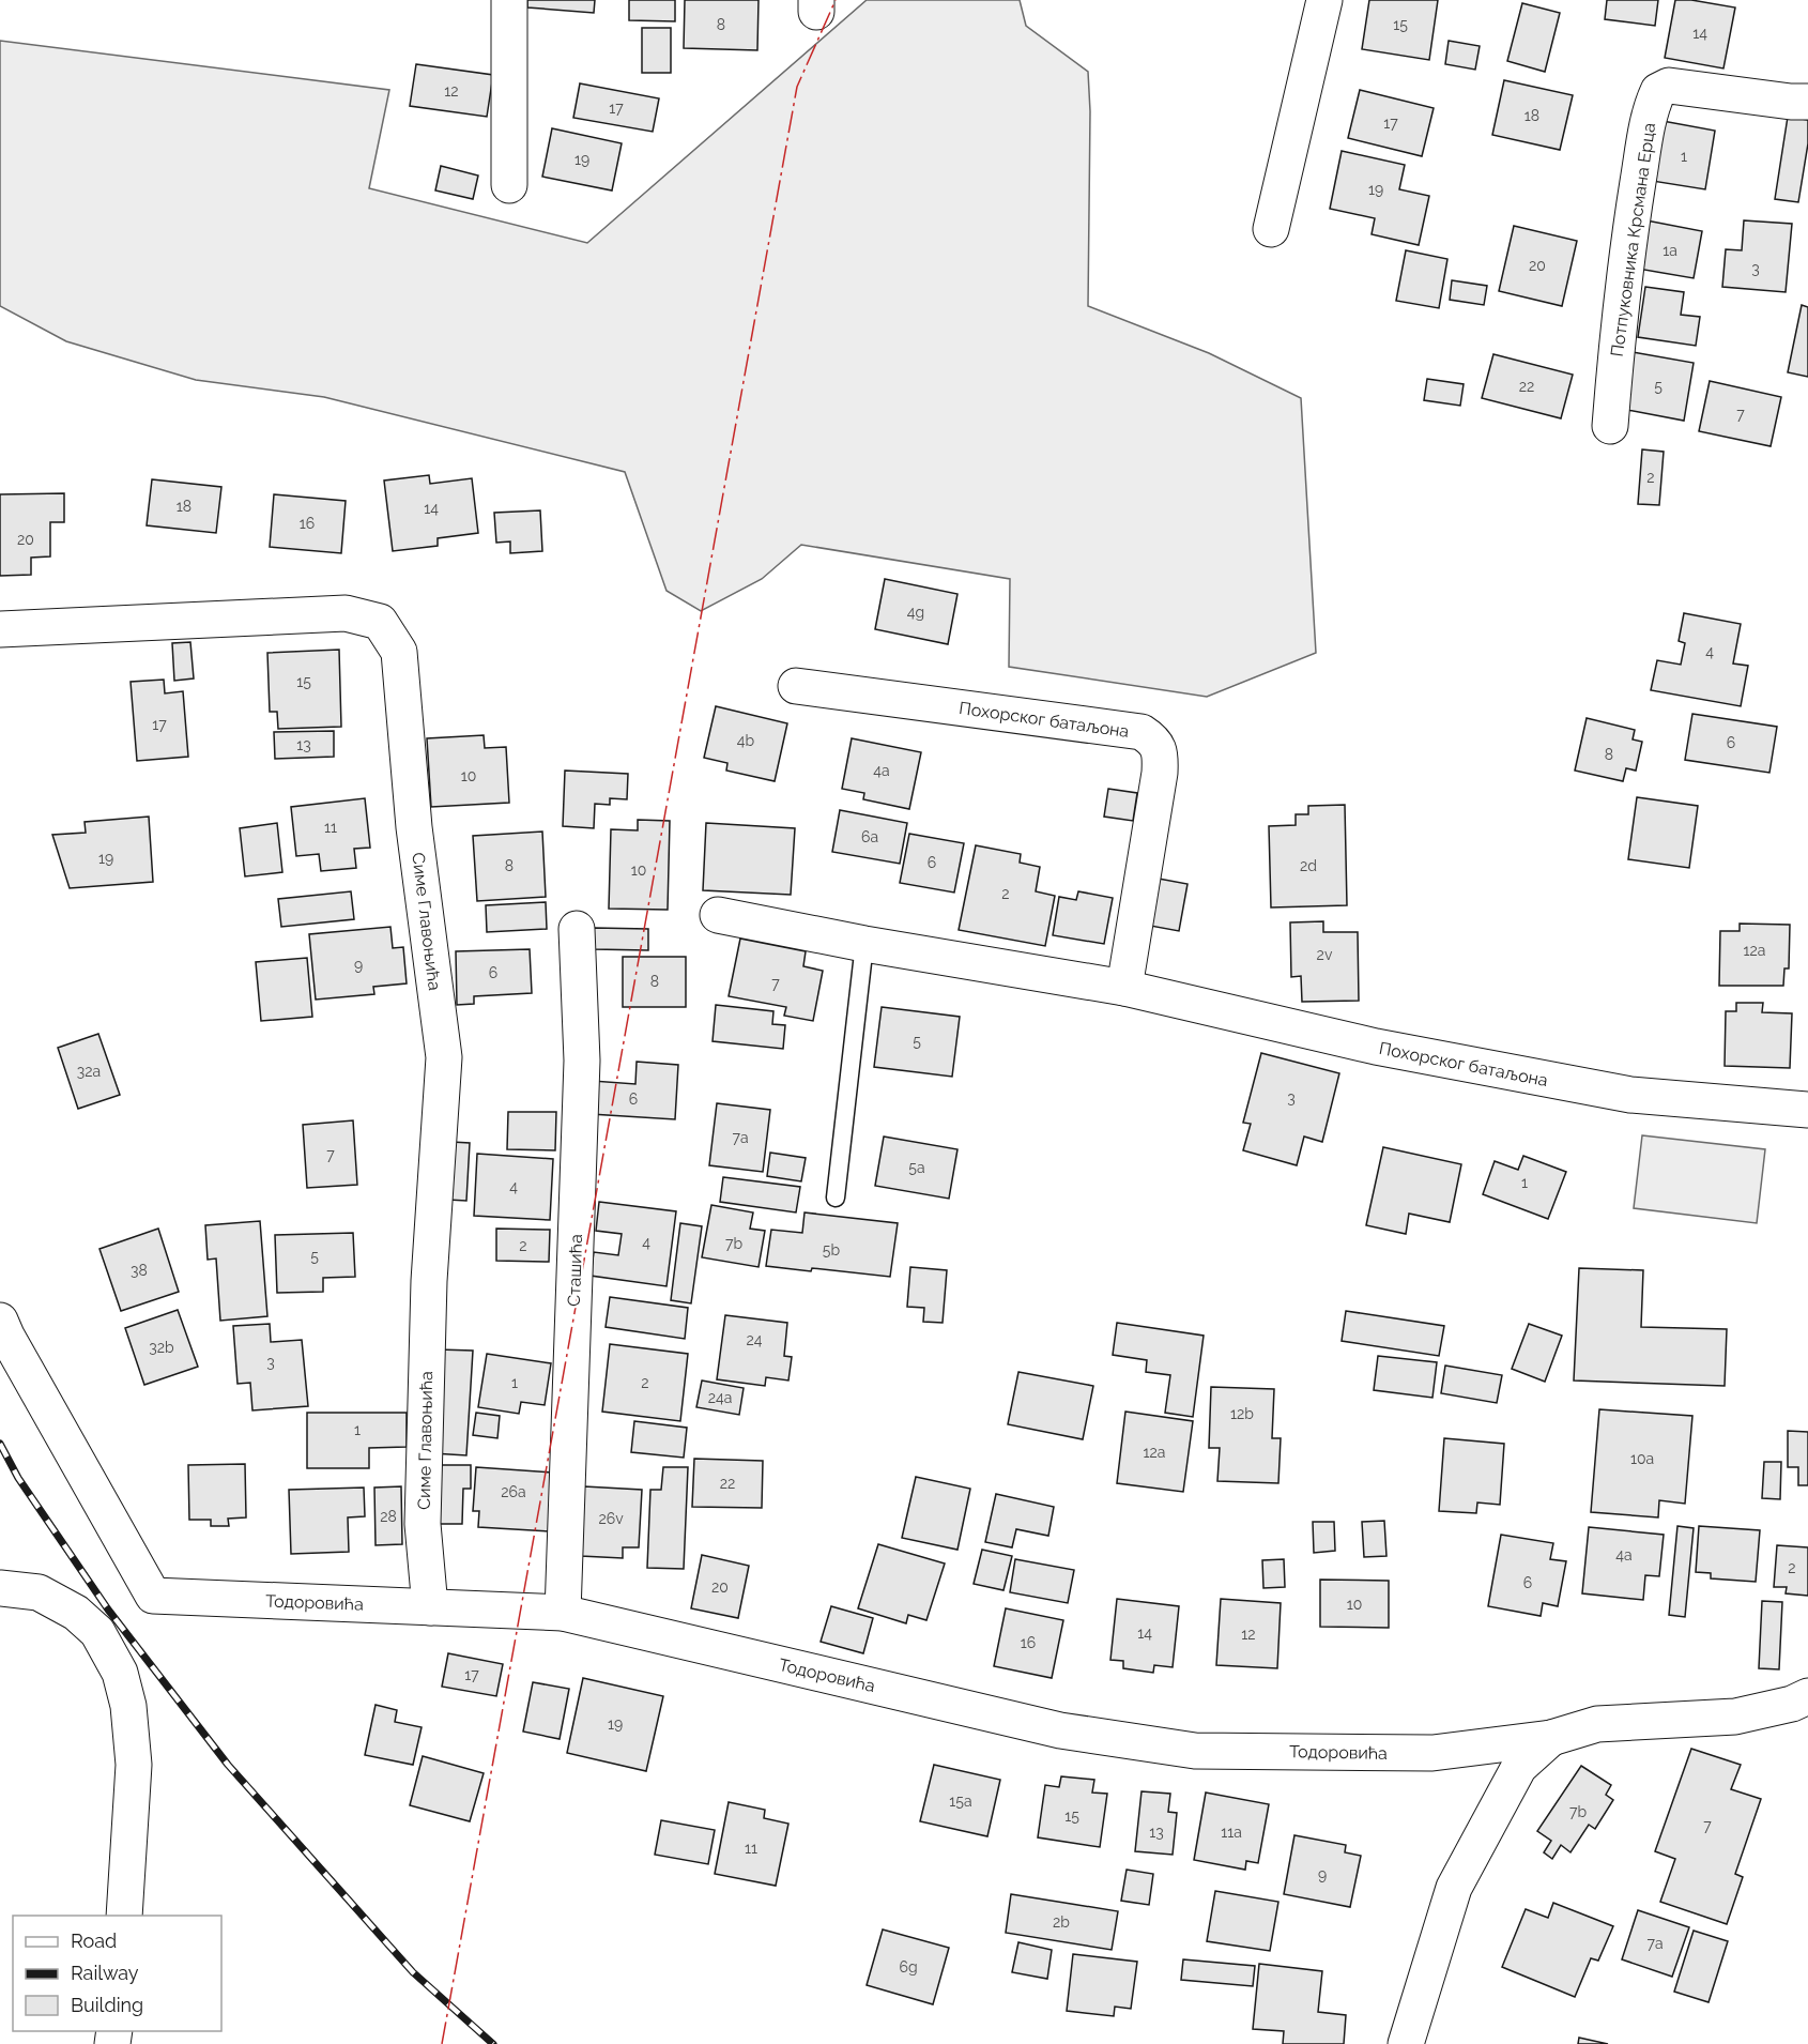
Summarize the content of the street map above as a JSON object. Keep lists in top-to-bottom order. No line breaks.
{"streets":{"street":["Потпуковника Крсмана Ерца","Похорског батаљона","Симе Главоњића","Сташића","Тодоровића"]},"crossings":[["Симе Главоњића","Тодоровића"],["Сташића","Тодоровића"]],"house_numbers":["8","15","14","12","17","18","17","1","19","19","1a","20","3","22","5","7","2","18","14","16","20","4g","4","15","17","4b","6","13","8","4a","10","11","6a","19","6","8","2d","10","2","12a","2v","9","6","8","7","5","32a","3","6","7a","7","5a","1","4","4","7b","2","5b","5","38","24","32b","3","1","2","24a","12b","1","12a","10a","22","26a","28","26v","4a","2","6","20","10","14","12","16","17","19","15a","7b","15","7","13","11a","11","9","2b","7a","6g"],"legend":["Road","Railway","Building"]}
